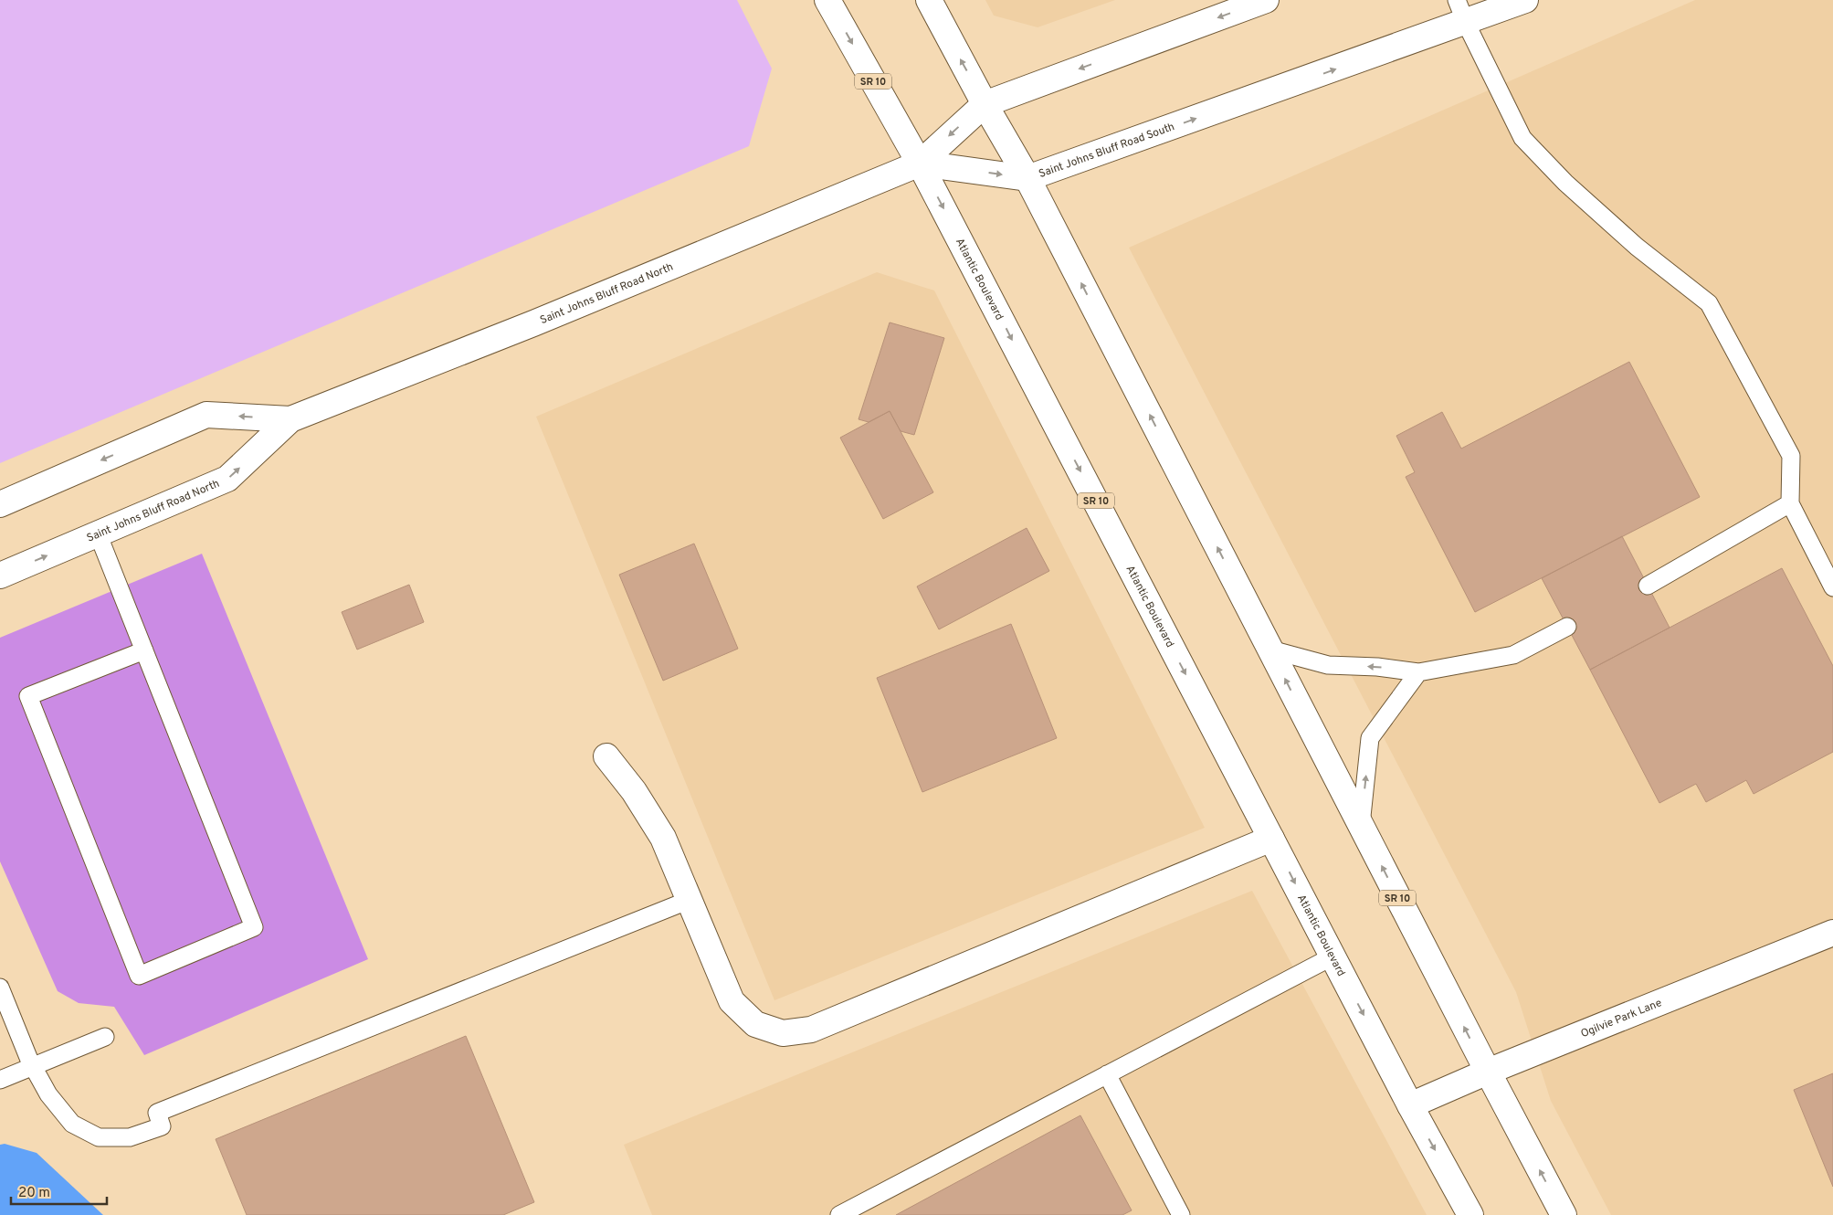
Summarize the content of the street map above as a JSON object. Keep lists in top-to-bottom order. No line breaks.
{"streets":{"main road":["SR 10","Saint Johns Bluff Road South","Atlantic Boulevard","Saint Johns Bluff Road North","Ogilvie Park Lane"]},"crossings":[["SR 10","Saint Johns Bluff Road South"],["SR 10","Ogilvie Park Lane"],["Saint Johns Bluff Road South","Atlantic Boulevard"],["Saint Johns Bluff Road South","Saint Johns Bluff Road North"],["Atlantic Boulevard","Saint Johns Bluff Road North"],["Atlantic Boulevard","Ogilvie Park Lane"]],"scale_bar":"20 m"}
